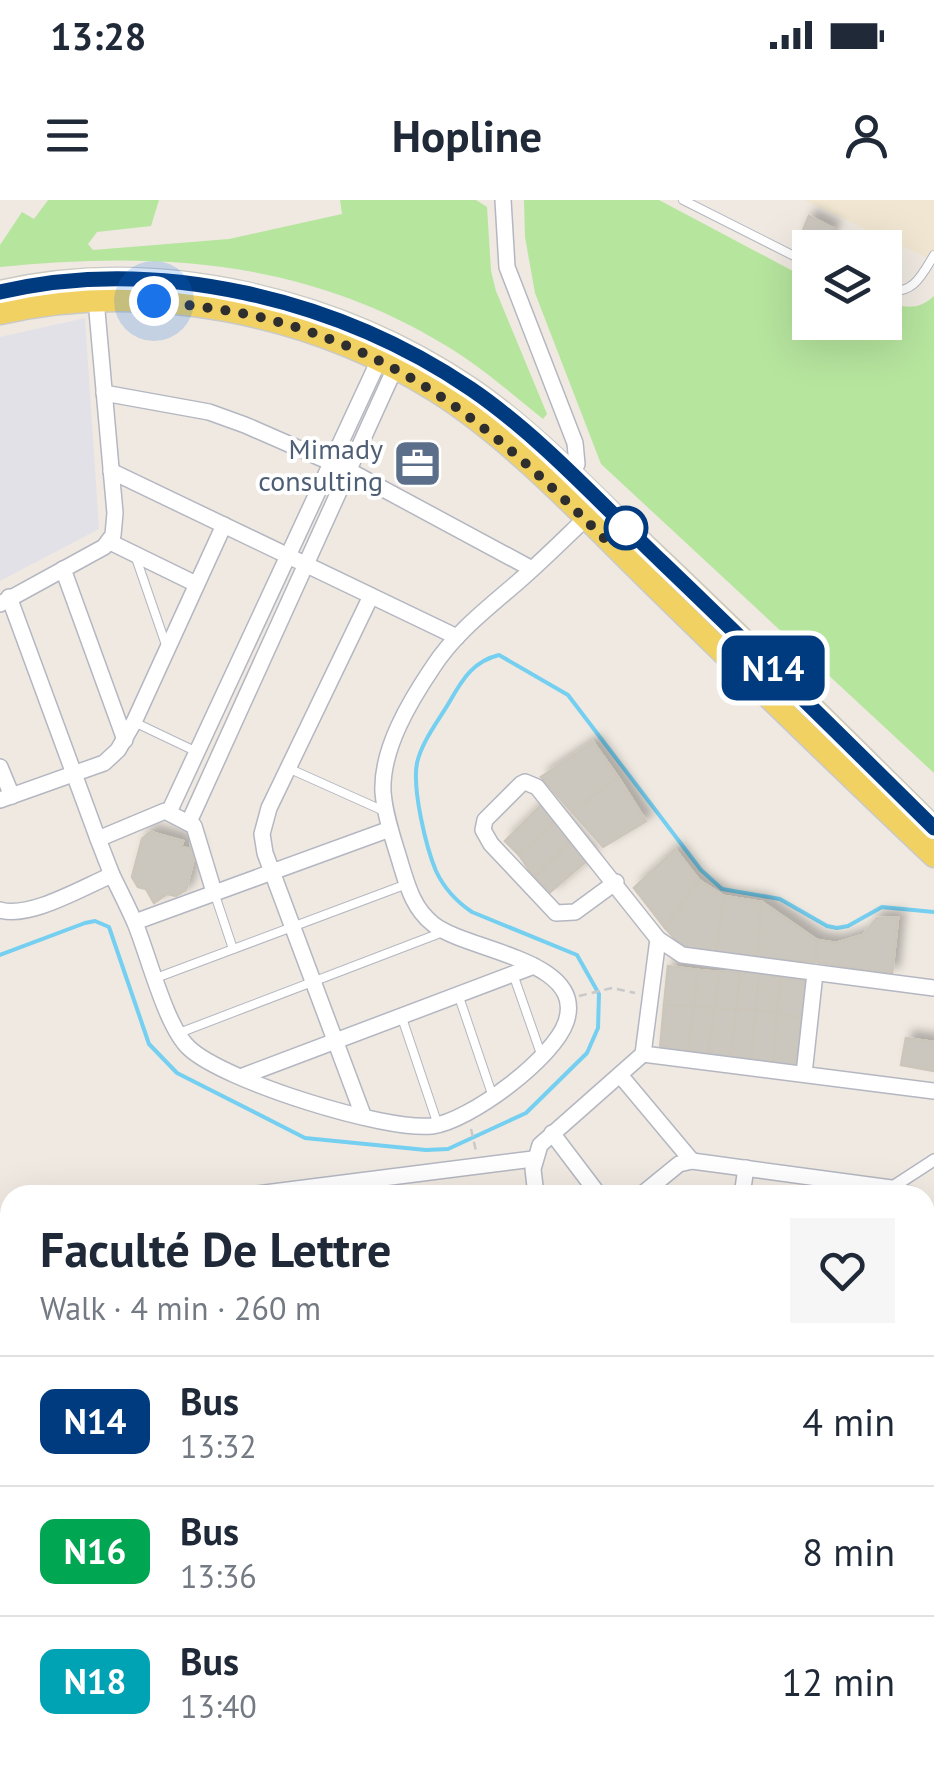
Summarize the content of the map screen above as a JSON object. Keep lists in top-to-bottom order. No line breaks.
{"places":{"office":["Mimady consulting"]},"lines":["bus line N14"],"page":{"status":"13:28","header":"Hopline","on_map":"N14","heading":["Faculté De Lettre","Walk · 4 min · 260 m"],"list":[{"mark":"N14","name":"Bus","note":"13:32","value":"4 min"},{"mark":"N16","name":"Bus","note":"13:36","value":"8 min"},{"mark":"N18","name":"Bus","note":"13:40","value":"12 min"}]}}
